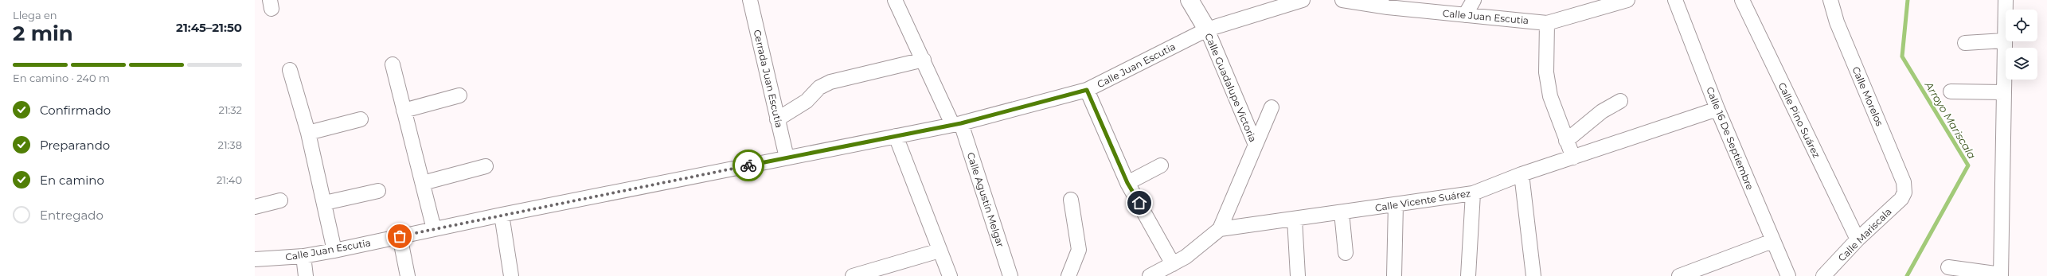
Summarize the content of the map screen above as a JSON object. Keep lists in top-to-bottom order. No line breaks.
{"streets":{"street":["Calle Juan Escutia","Cerrada Juan Escutia","Calle Guadalupe Victoria","Calle Morelos","Calle Pino Suárez","Calle 16 De Septiembre","Calle Agustín Melgar","Calle Vicente Suárez","Calle Mariscala"]},"crossings":[["Calle Juan Escutia","Cerrada Juan Escutia"],["Calle Juan Escutia","Calle Guadalupe Victoria"],["Calle Juan Escutia","Calle Agustín Melgar"],["Calle Guadalupe Victoria","Calle Vicente Suárez"],["Calle Morelos","Calle Mariscala"],["Calle Pino Suárez","Calle Mariscala"],["Calle 16 De Septiembre","Calle Vicente Suárez"]],"water":["Arroyo Mariscala"],"page":{"heading":["2 min","Llega en","21:45–21:50"],"bar":"En camino · 240 m","list":[["Confirmado","21:32"],["Preparando","21:38"],["En camino","21:40"],"Entregado"]}}
